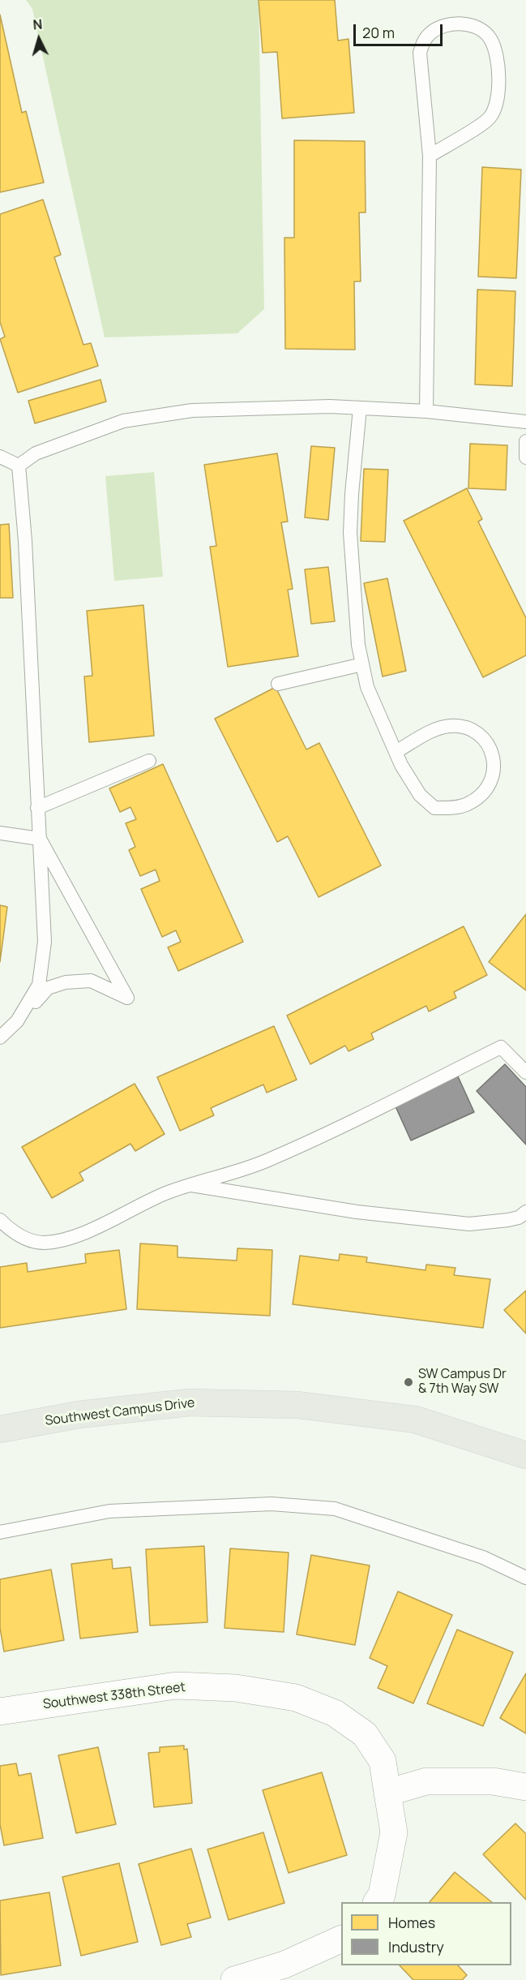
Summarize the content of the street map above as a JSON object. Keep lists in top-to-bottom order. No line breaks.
{"streets":{"main road":["Southwest Campus Drive"],"street":["Southwest 338th Street"]},"places":["SW Campus Dr & 7th Way SW"],"legend":["Homes","Industry"],"scale_bar":"20 m","north":"top"}
